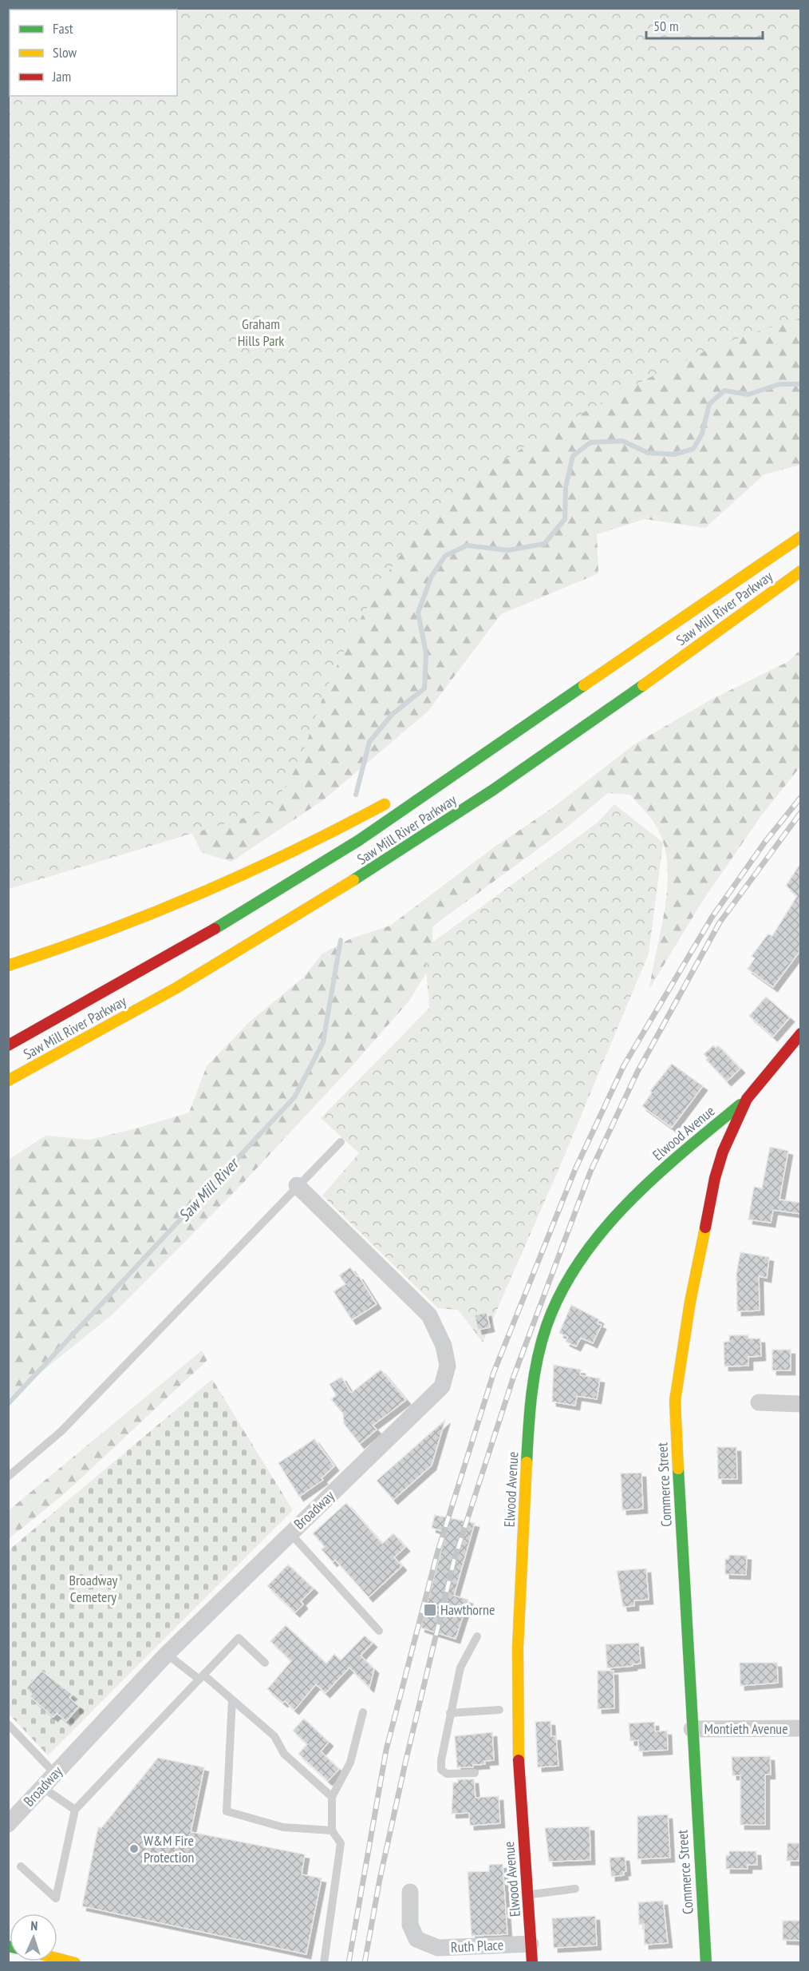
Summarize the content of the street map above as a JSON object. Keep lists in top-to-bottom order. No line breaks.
{"streets":{"main road":["Saw Mill River Parkway","Elwood Avenue","Commerce Street"],"street":["Broadway","Montieth Avenue","Ruth Place"]},"crossings":[["Elwood Avenue","Commerce Street"],["Elwood Avenue","Ruth Place"],["Commerce Street","Montieth Avenue"]],"water":["Saw Mill River"],"parks":["Graham Hills Park","Broadway Cemetery"],"places":{"transit":["Hawthorne"],"other":["W&M Fire Protection"]},"legend":["Fast","Slow","Jam"],"scale_bar":"50 m","north":"top"}
